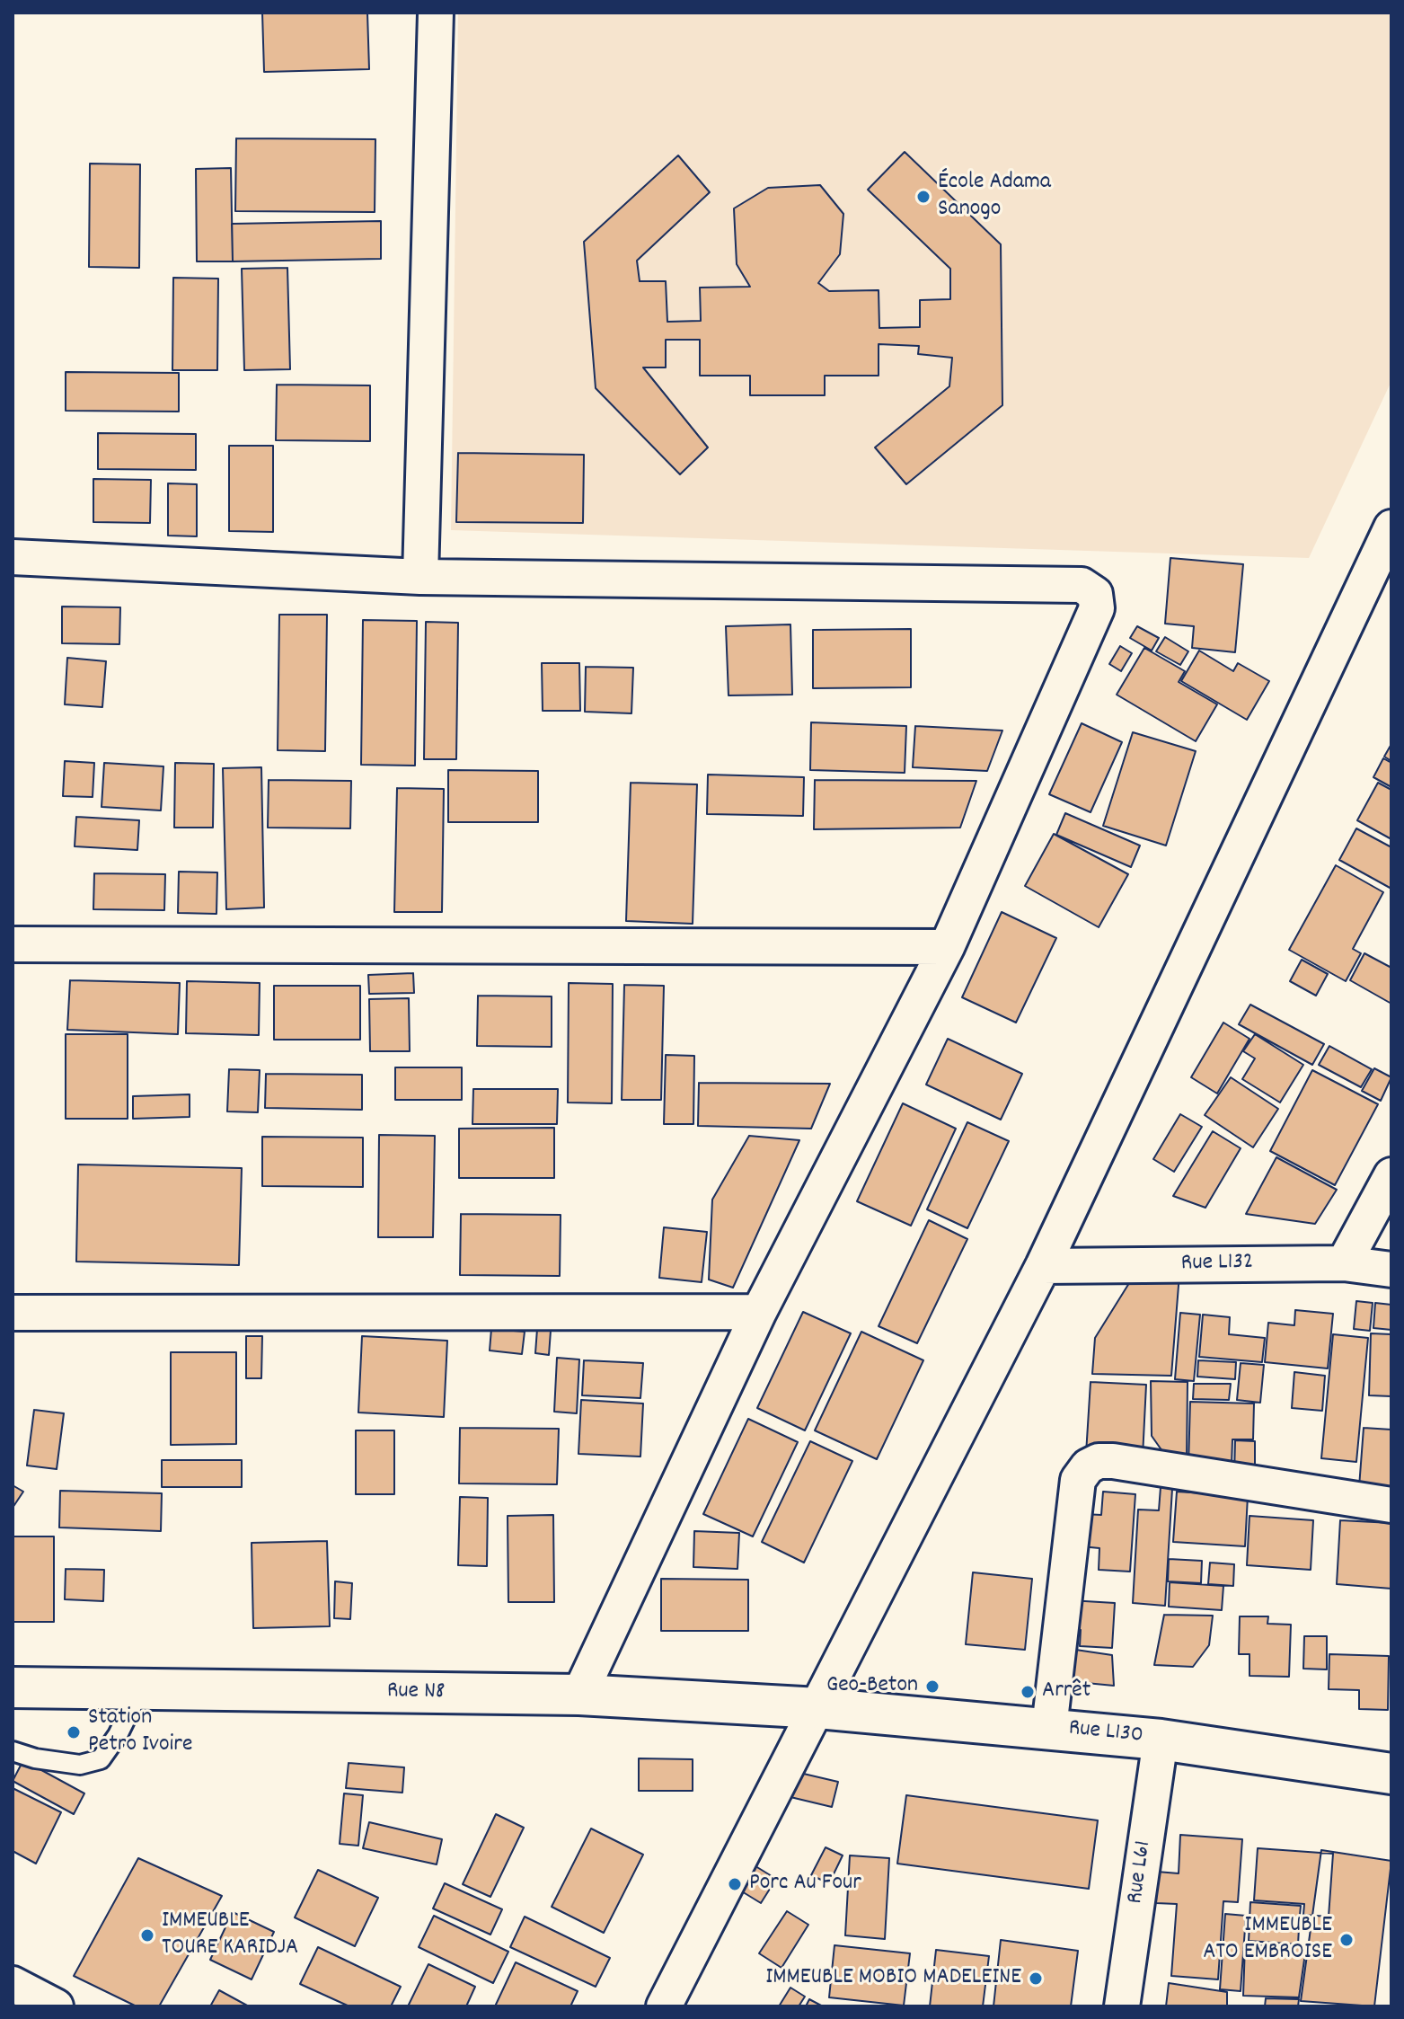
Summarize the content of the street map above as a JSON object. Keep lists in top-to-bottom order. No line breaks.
{"streets":{"street":["Rue L132","Rue N8","Rue L130","Rue L61"]},"crossings":[["Rue N8","Rue L130"],["Rue L130","Rue L61"]],"places":["École Adama Sanogo","Geo-Beton","Arrêt","Station Petro Ivoire","Porc Au Four","IMMEUBLE TOURE KARIDJA","IMMEUBLE ATO EMBROISE","IMMEUBLE MOBIO MADELEINE"]}
